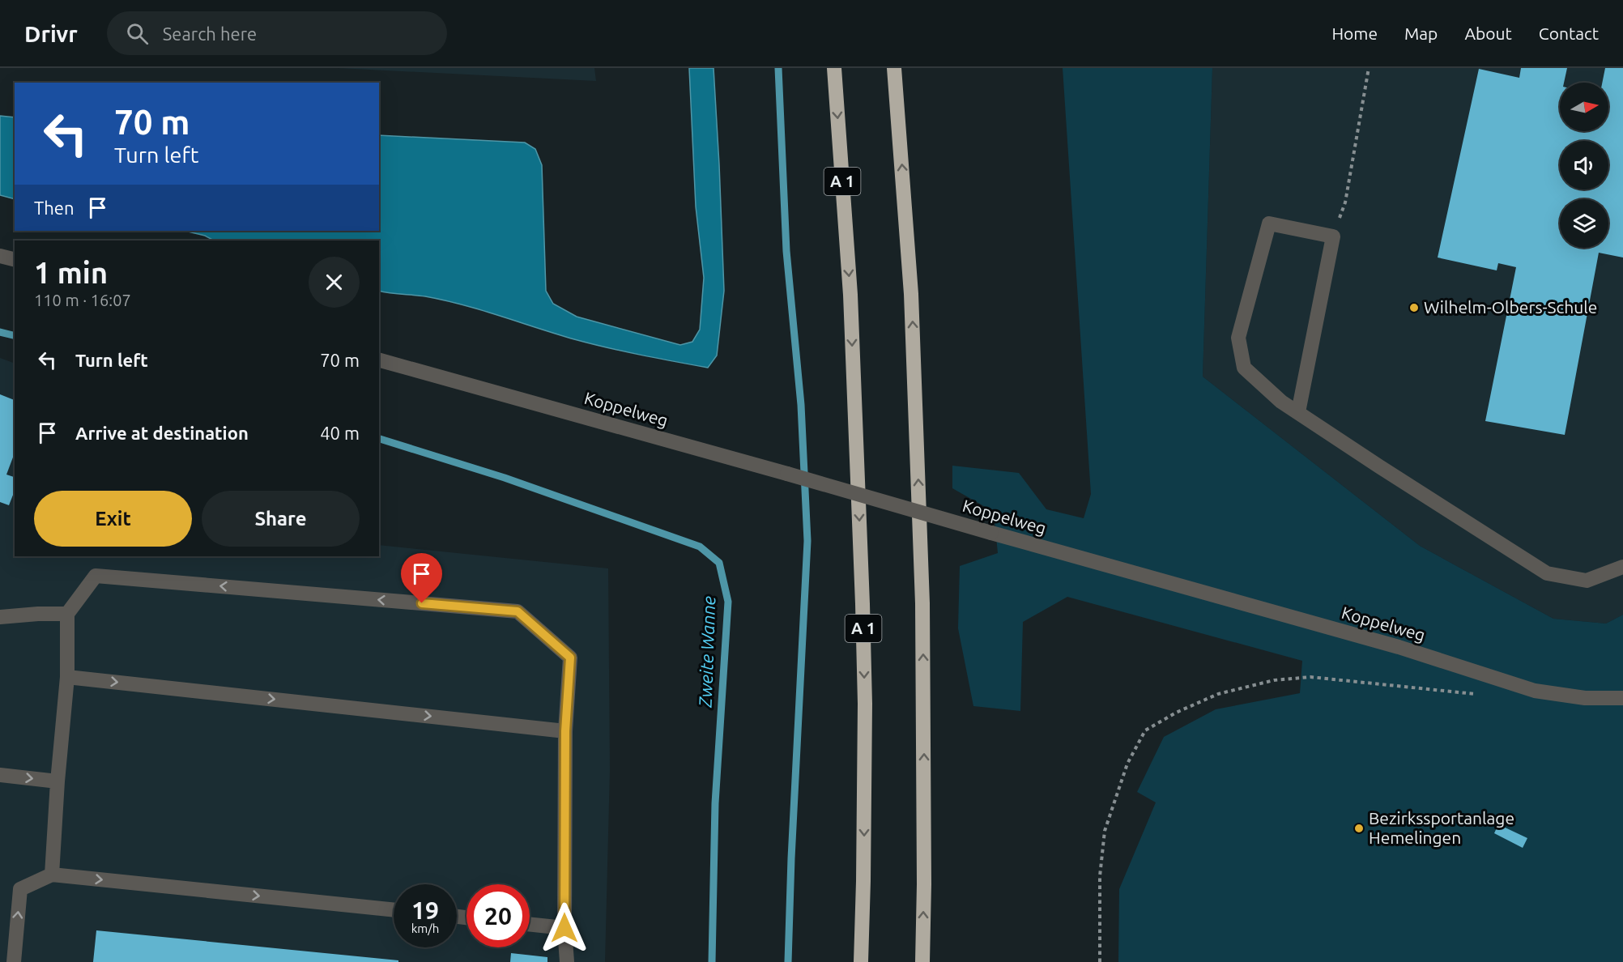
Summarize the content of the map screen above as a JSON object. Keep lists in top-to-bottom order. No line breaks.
{"streets":{"highway":["A 1"],"street":["Koppelweg"]},"water":["Zweite Wanne"],"places":["Wilhelm-Olbers-Schule","Bezirkssportanlage Hemelingen"],"north":"right","page":{"header":"Drivr","search":"Search here","nav":["Home","Map","About","Contact"],"turn":["70 m","Turn left"],"then":"Then","heading":["1 min","110 m · 16:07"],"list":[{"name":"Turn left","value":"70 m"},{"name":"Arrive at destination","value":"40 m"}],"buttons":["Exit","Share"],"speed":"19 km/h","limit":"20"}}
